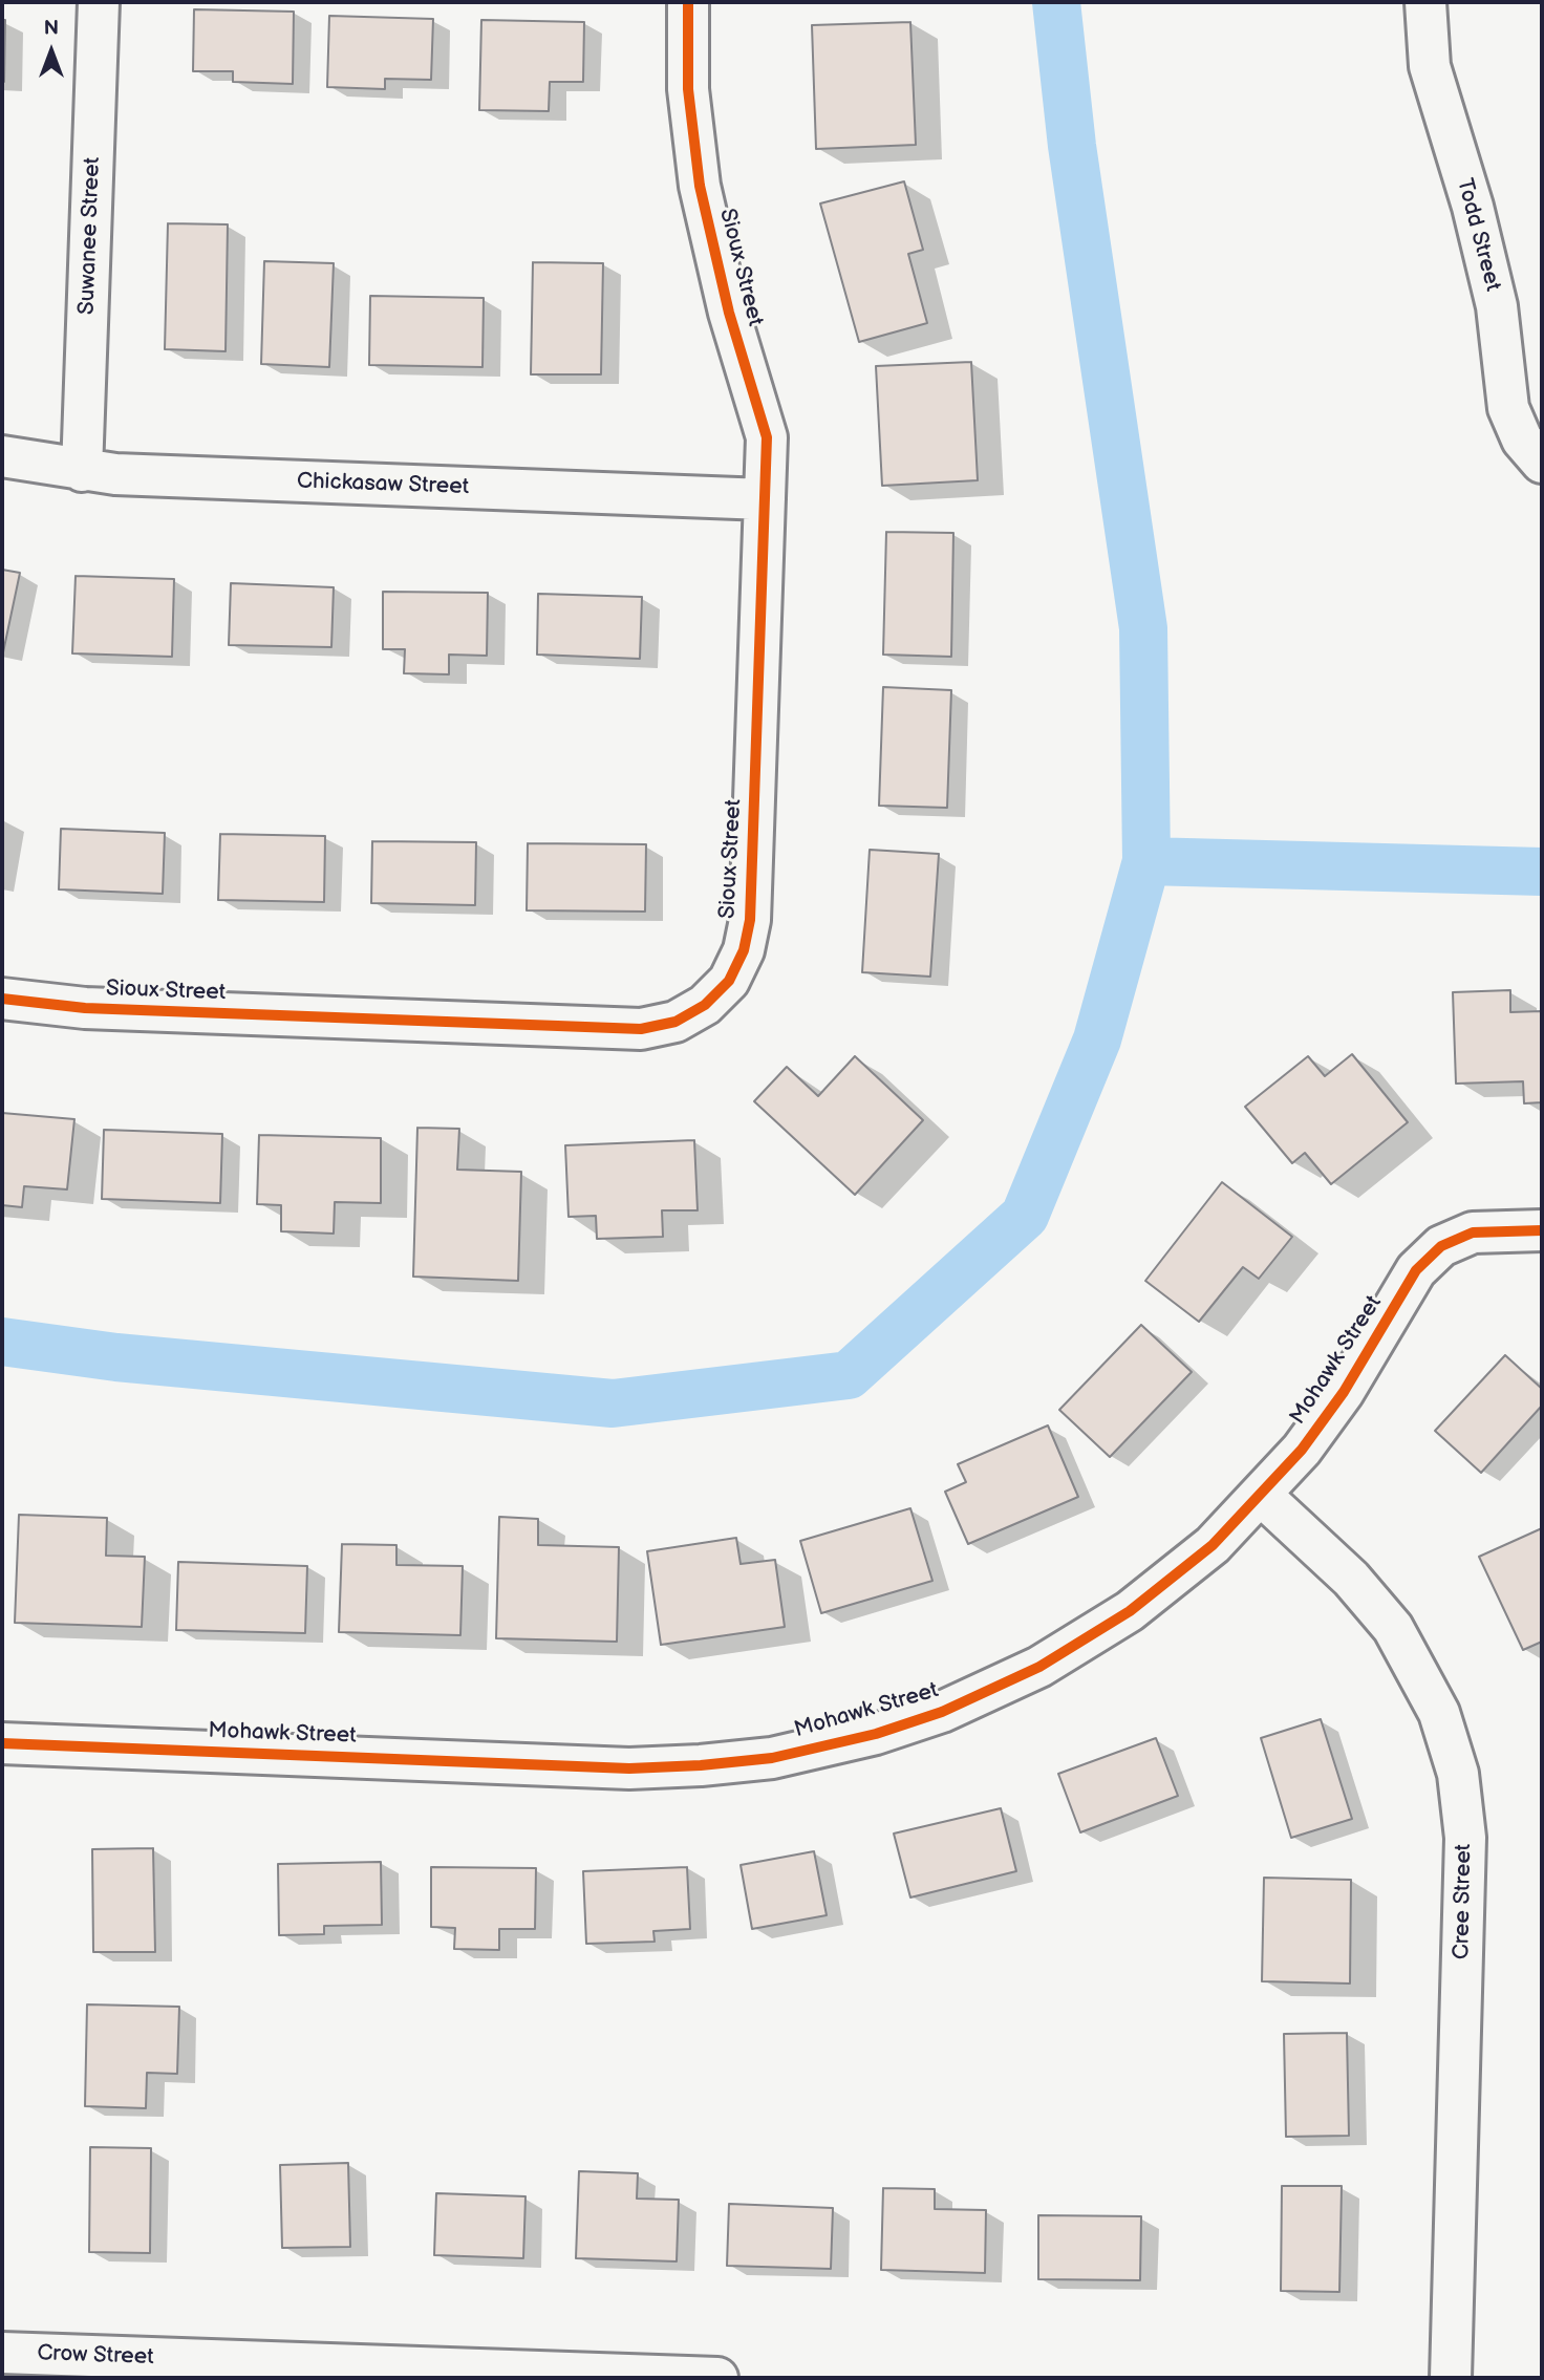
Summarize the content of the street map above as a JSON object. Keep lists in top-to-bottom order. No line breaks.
{"streets":{"street":["Todd Street","Suwanee Street","Sioux Street","Chickasaw Street","Mohawk Street","Cree Street","Crow Street"]},"crossings":[["Suwanee Street","Chickasaw Street"],["Sioux Street","Chickasaw Street"],["Mohawk Street","Cree Street"]],"north":"top"}
